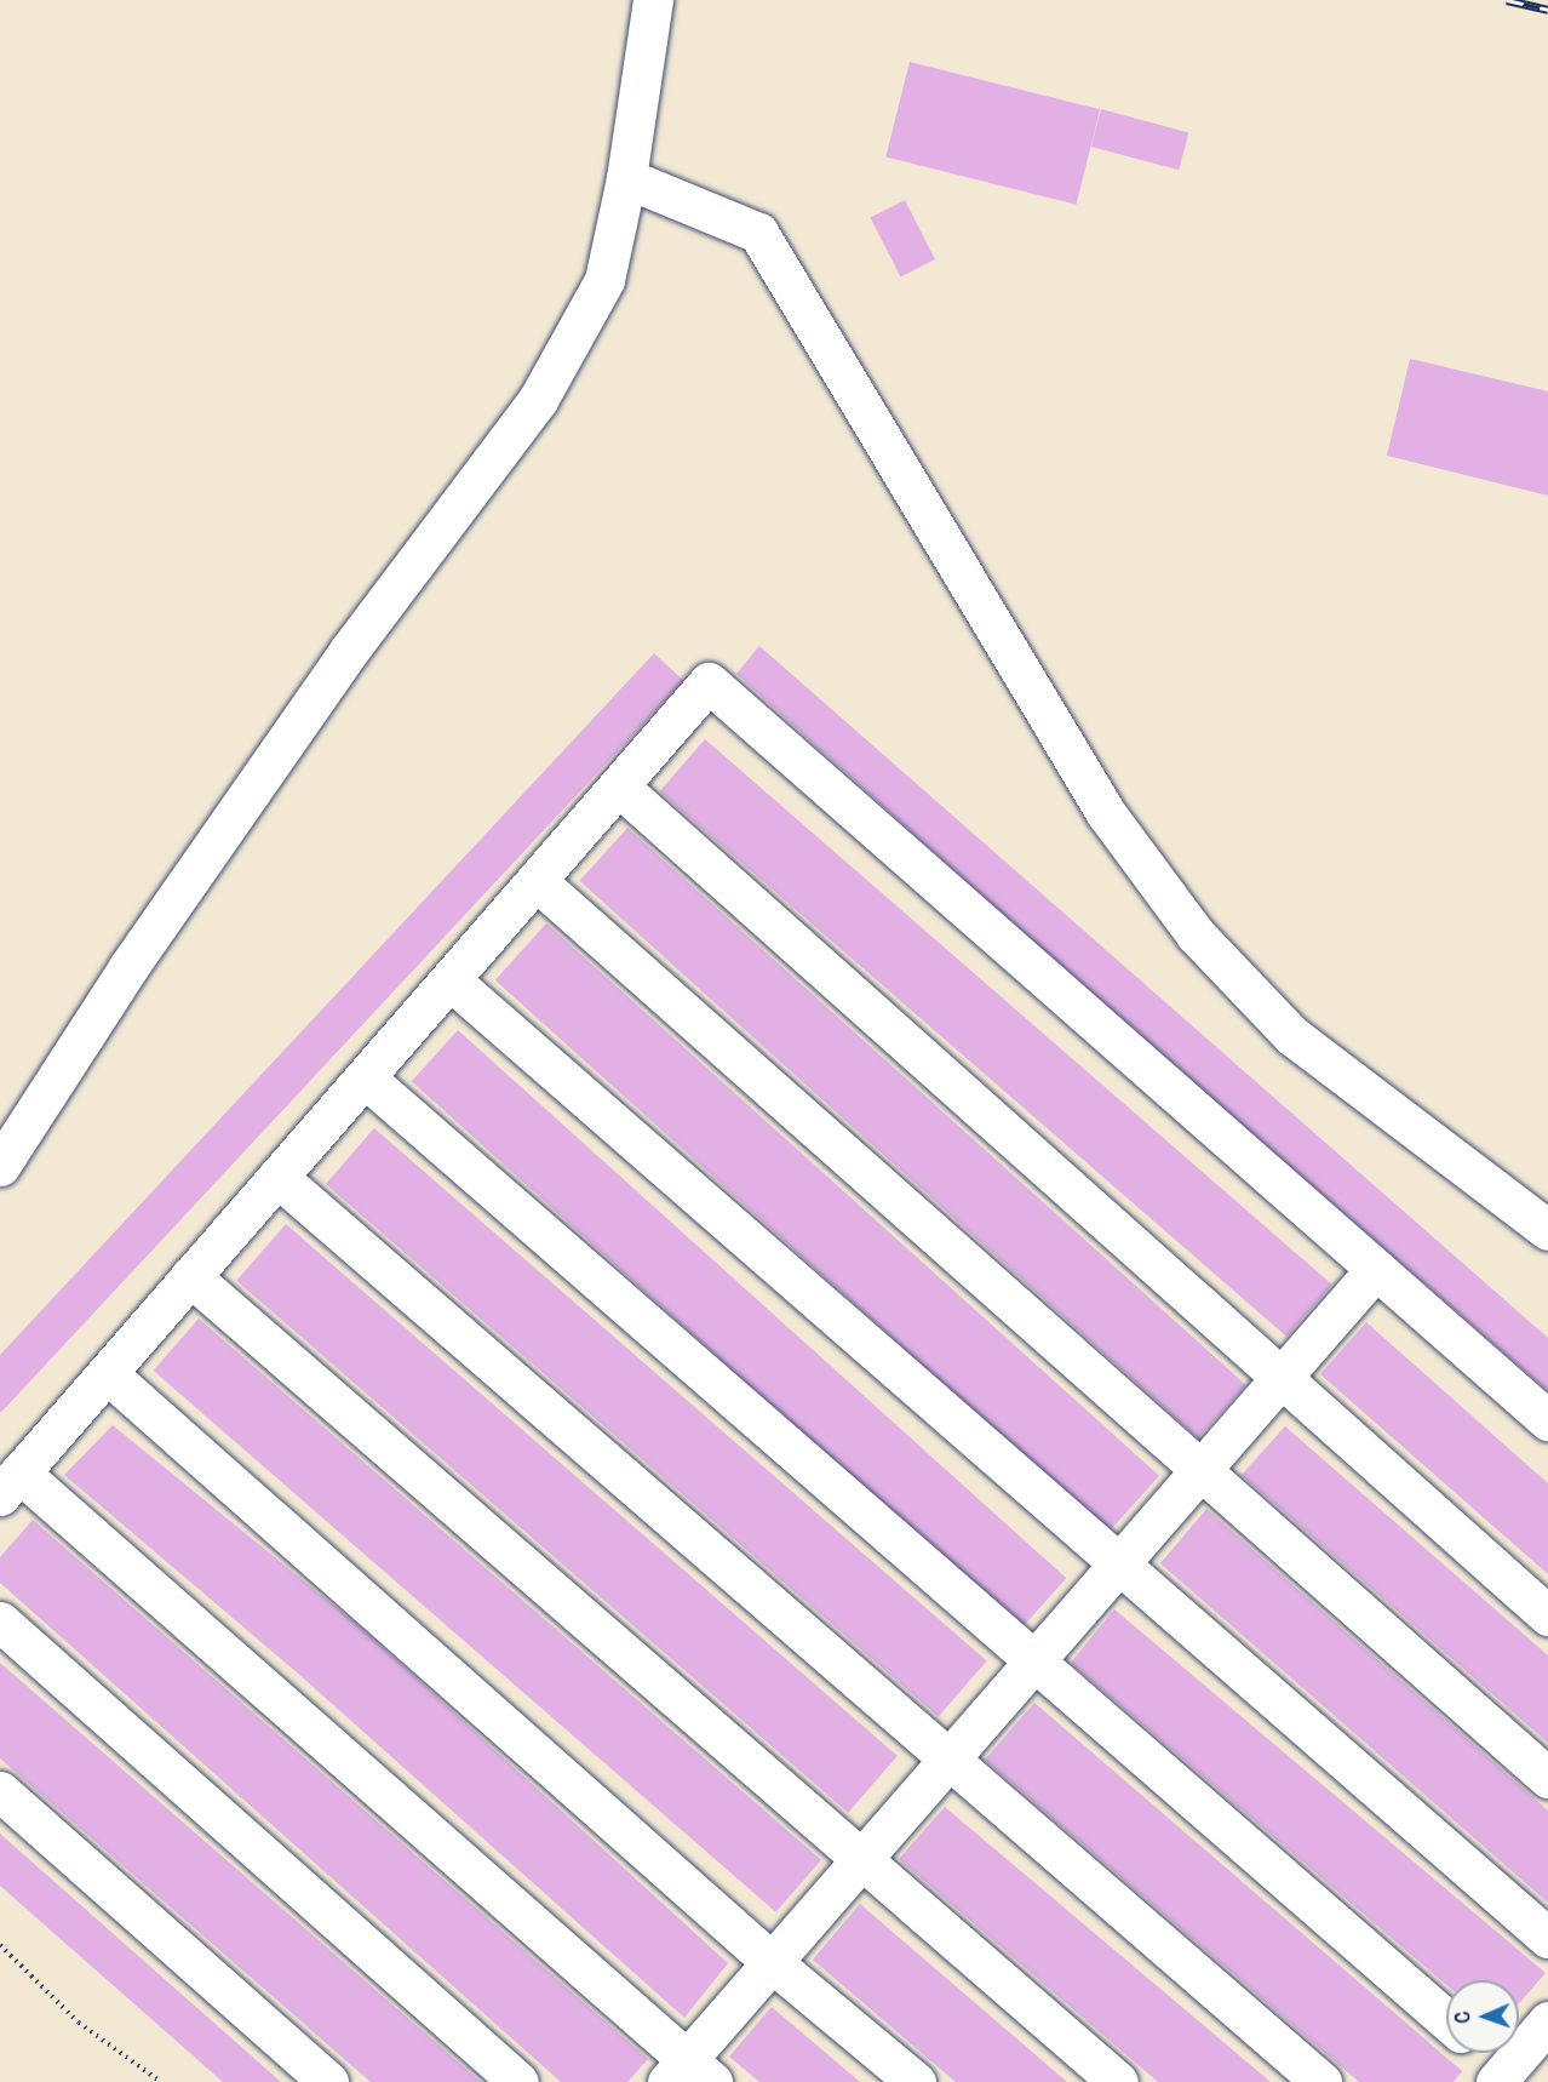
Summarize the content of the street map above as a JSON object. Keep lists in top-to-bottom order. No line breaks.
{"north":"left"}
